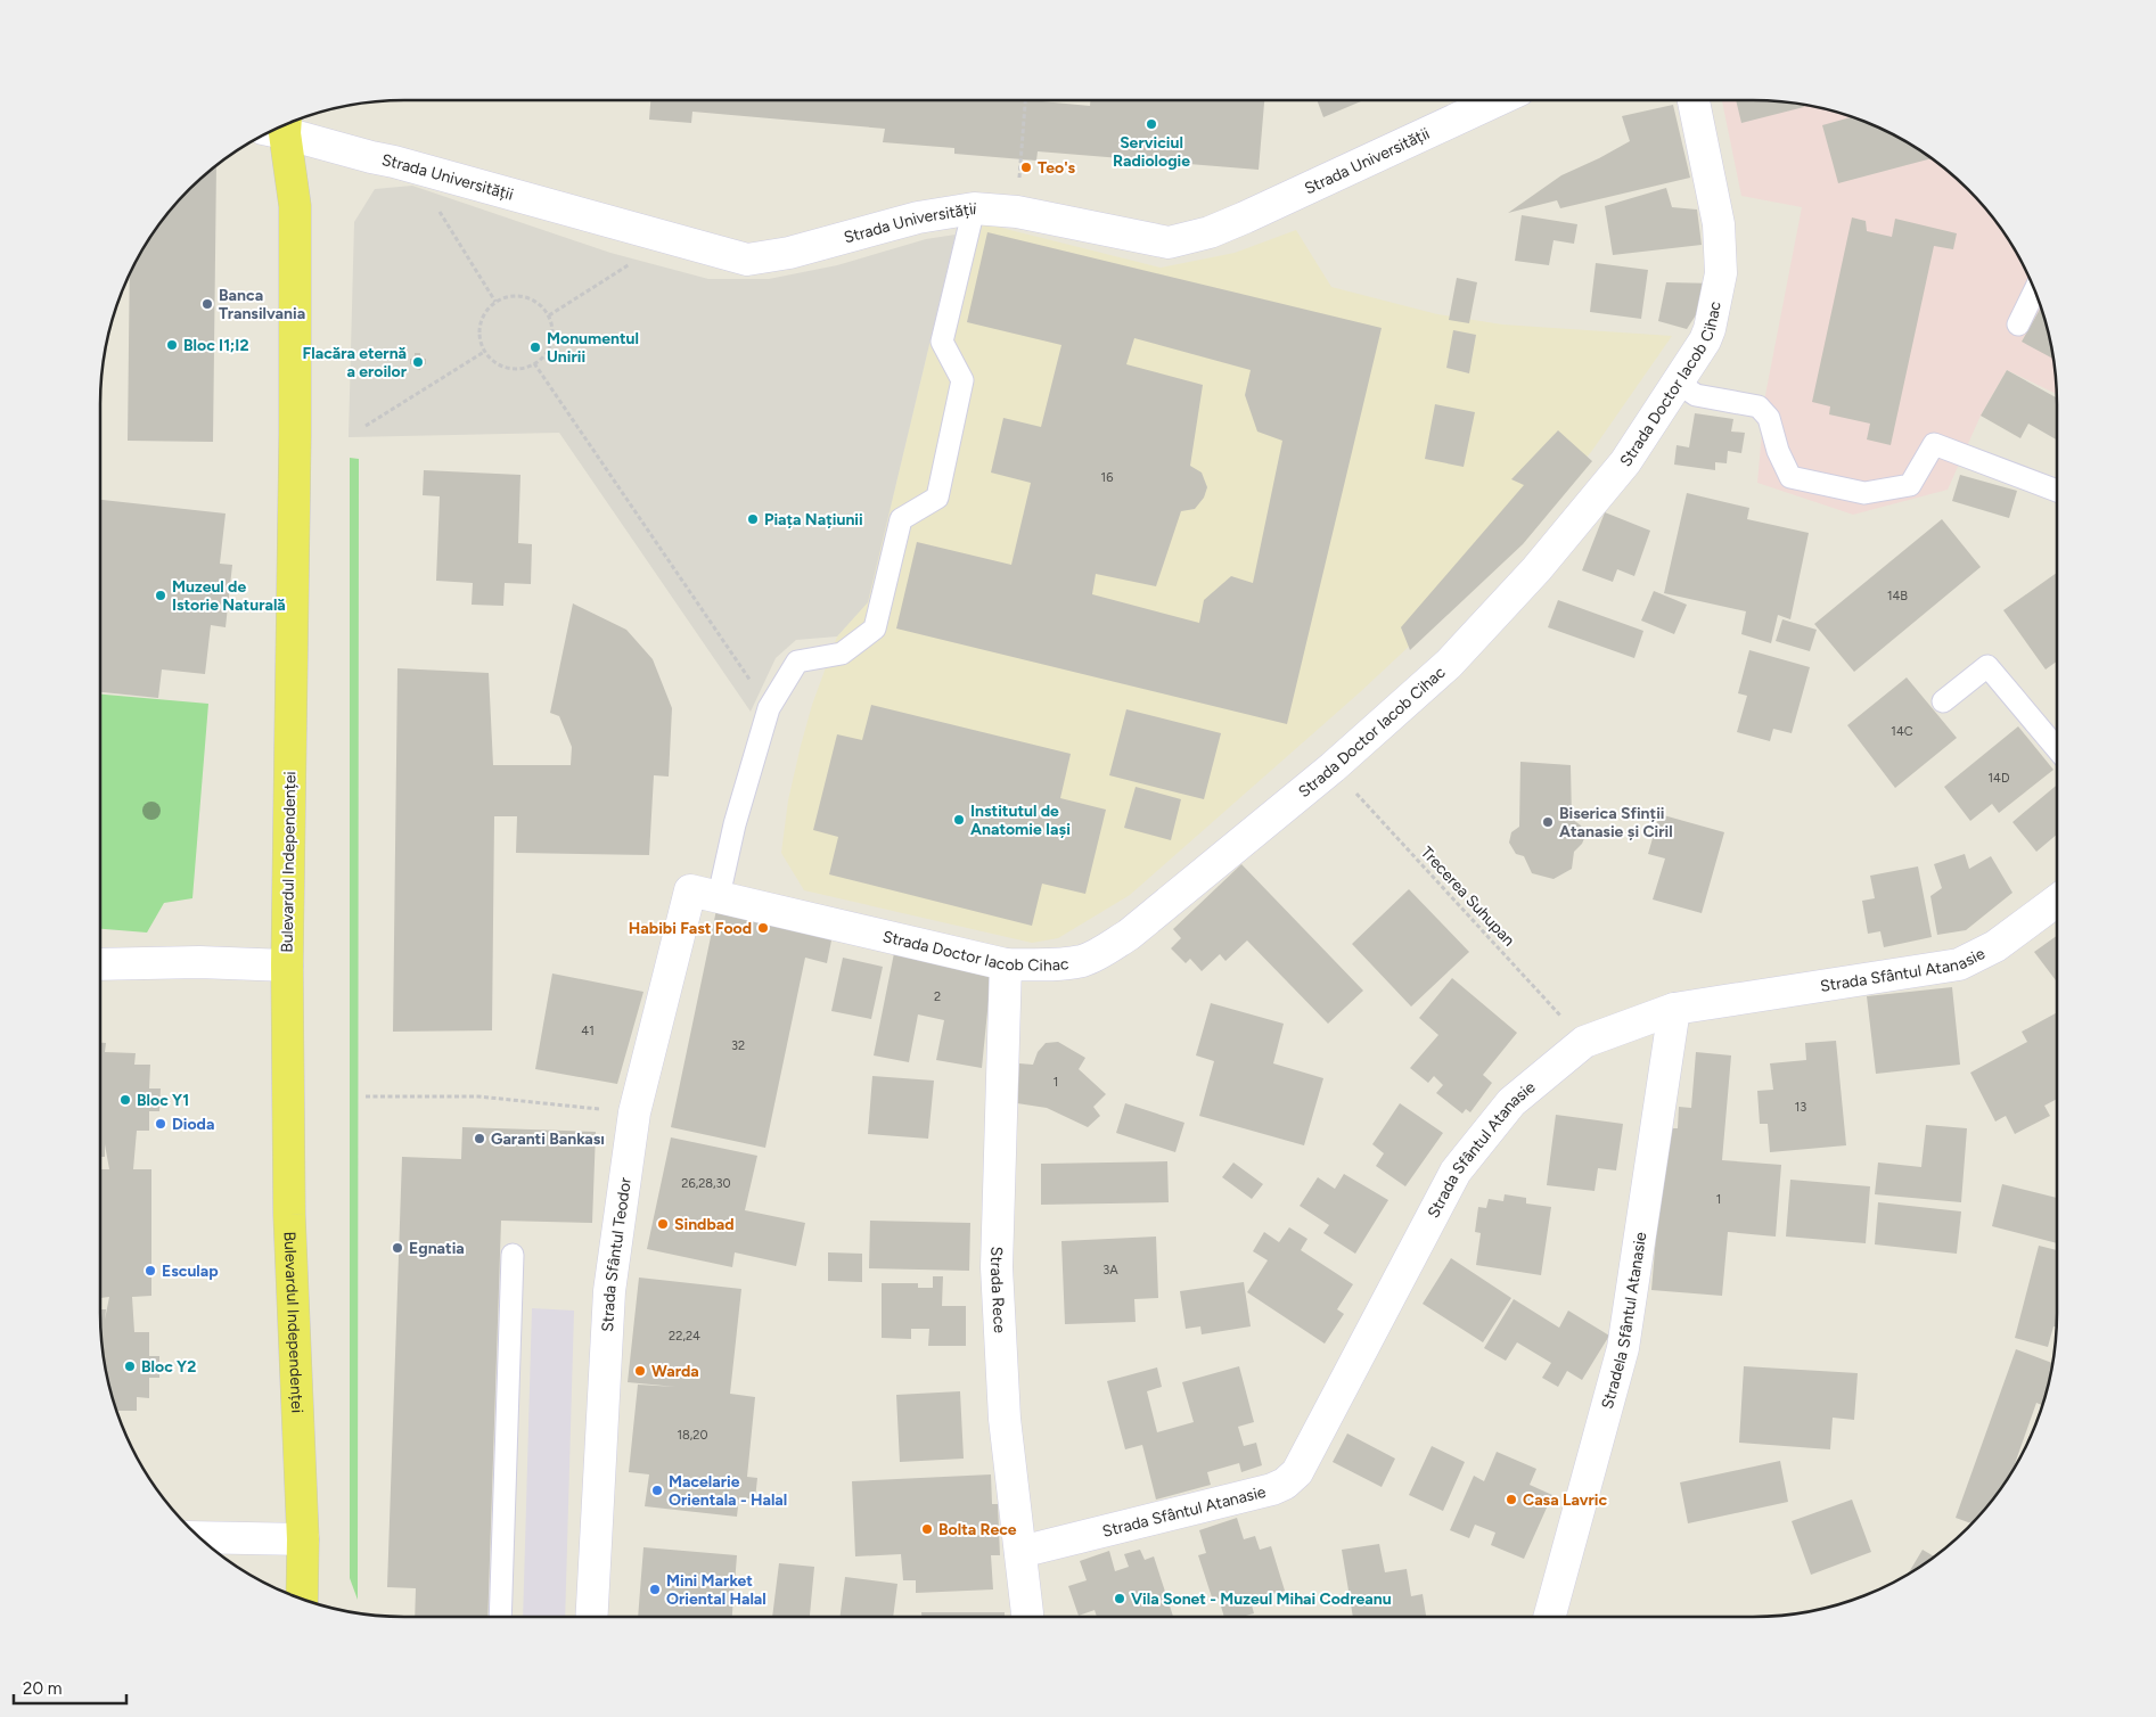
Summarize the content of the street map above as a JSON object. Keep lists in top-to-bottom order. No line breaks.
{"streets":{"main road":["Bulevardul Independenței"],"street":["Strada Universității","Strada Doctor Iacob Cihac","Strada Sfântul Atanasie","Strada Sfântul Teodor","Strada Rece","Stradela Sfântul Atanasie"],"path":["Trecerea Suhupan"]},"crossings":[["Strada Universității","Bulevardul Independenței"],["Strada Doctor Iacob Cihac","Trecerea Suhupan"],["Strada Doctor Iacob Cihac","Strada Sfântul Teodor"],["Strada Doctor Iacob Cihac","Strada Rece"],["Trecerea Suhupan","Strada Sfântul Atanasie"],["Strada Sfântul Atanasie","Strada Rece"],["Strada Sfântul Atanasie","Stradela Sfântul Atanasie"]],"places":["Serviciul Radiologie","Teo's","Banca Transilvania","Bloc I1;I2","Monumentul Unirii","Flacăra eternă a eroilor","Piața Națiunii","Muzeul de Istorie Naturală","Institutul de Anatomie Iași","Biserica Sfinții Atanasie și Ciril","Habibi Fast Food","Bloc Y1","Dioda","Garanti Bankası","Sindbad","Egnatia","Esculap","Bloc Y2","Warda","Macelarie Orientala - Halal","Casa Lavric","Bolta Rece","Mini Market Oriental Halal","Vila Sonet - Muzeul Mihai Codreanu"],"house_numbers":["16","14B","14C","14D","2","41","32","1","13","26,28,30","1","3A","22,24","18,20"],"scale_bar":"20 m"}
